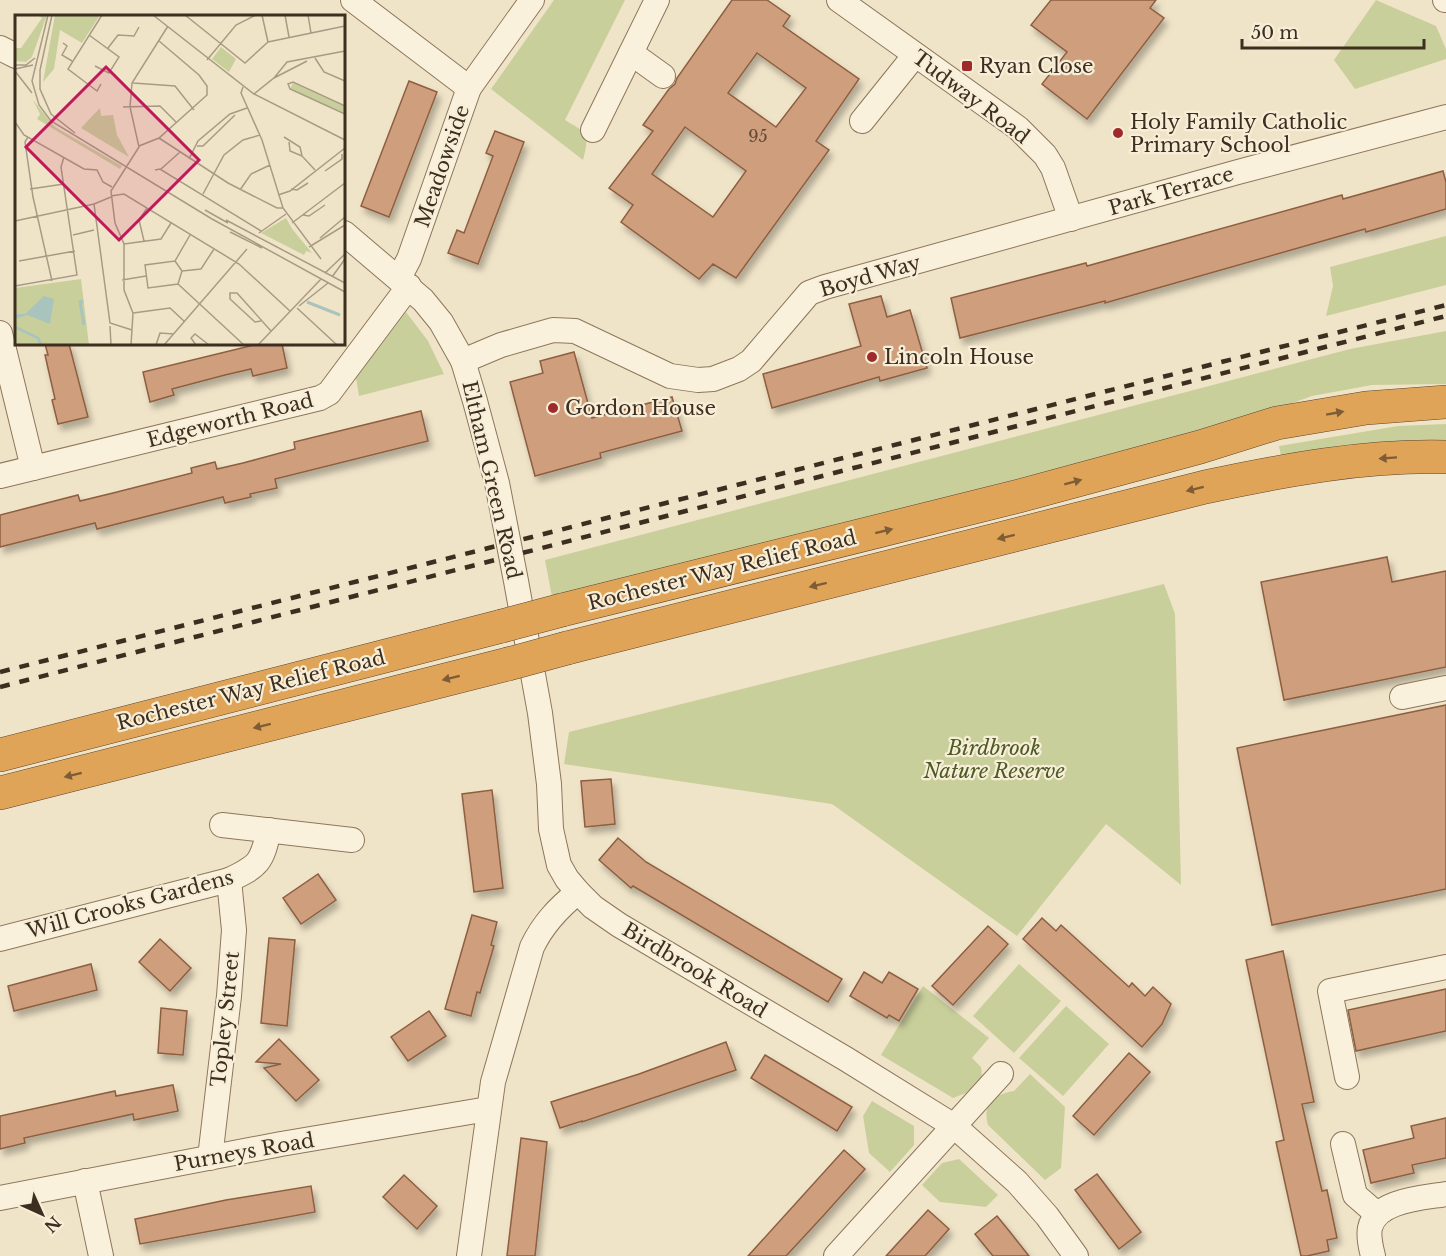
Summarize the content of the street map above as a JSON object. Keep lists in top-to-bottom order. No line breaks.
{"streets":{"highway":["Rochester Way Relief Road"],"street":["Tudway Road","Meadowside","Park Terrace","Boyd Way","Edgeworth Road","Eltham Green Road","Will Crooks Gardens","Birdbrook Road","Topley Street","Purneys Road"]},"crossings":[["Tudway Road","Park Terrace"],["Tudway Road","Boyd Way"],["Meadowside","Edgeworth Road"],["Meadowside","Eltham Green Road"],["Park Terrace","Boyd Way"],["Boyd Way","Eltham Green Road"],["Edgeworth Road","Eltham Green Road"],["Eltham Green Road","Birdbrook Road"],["Will Crooks Gardens","Topley Street"],["Topley Street","Purneys Road"]],"parks":["Birdbrook Nature Reserve"],"places":{"transit":["Ryan Close"],"other":["Holy Family Catholic Primary School","Lincoln House","Gordon House"]},"house_numbers":["95"],"scale_bar":"50 m","north":"bottom right"}
